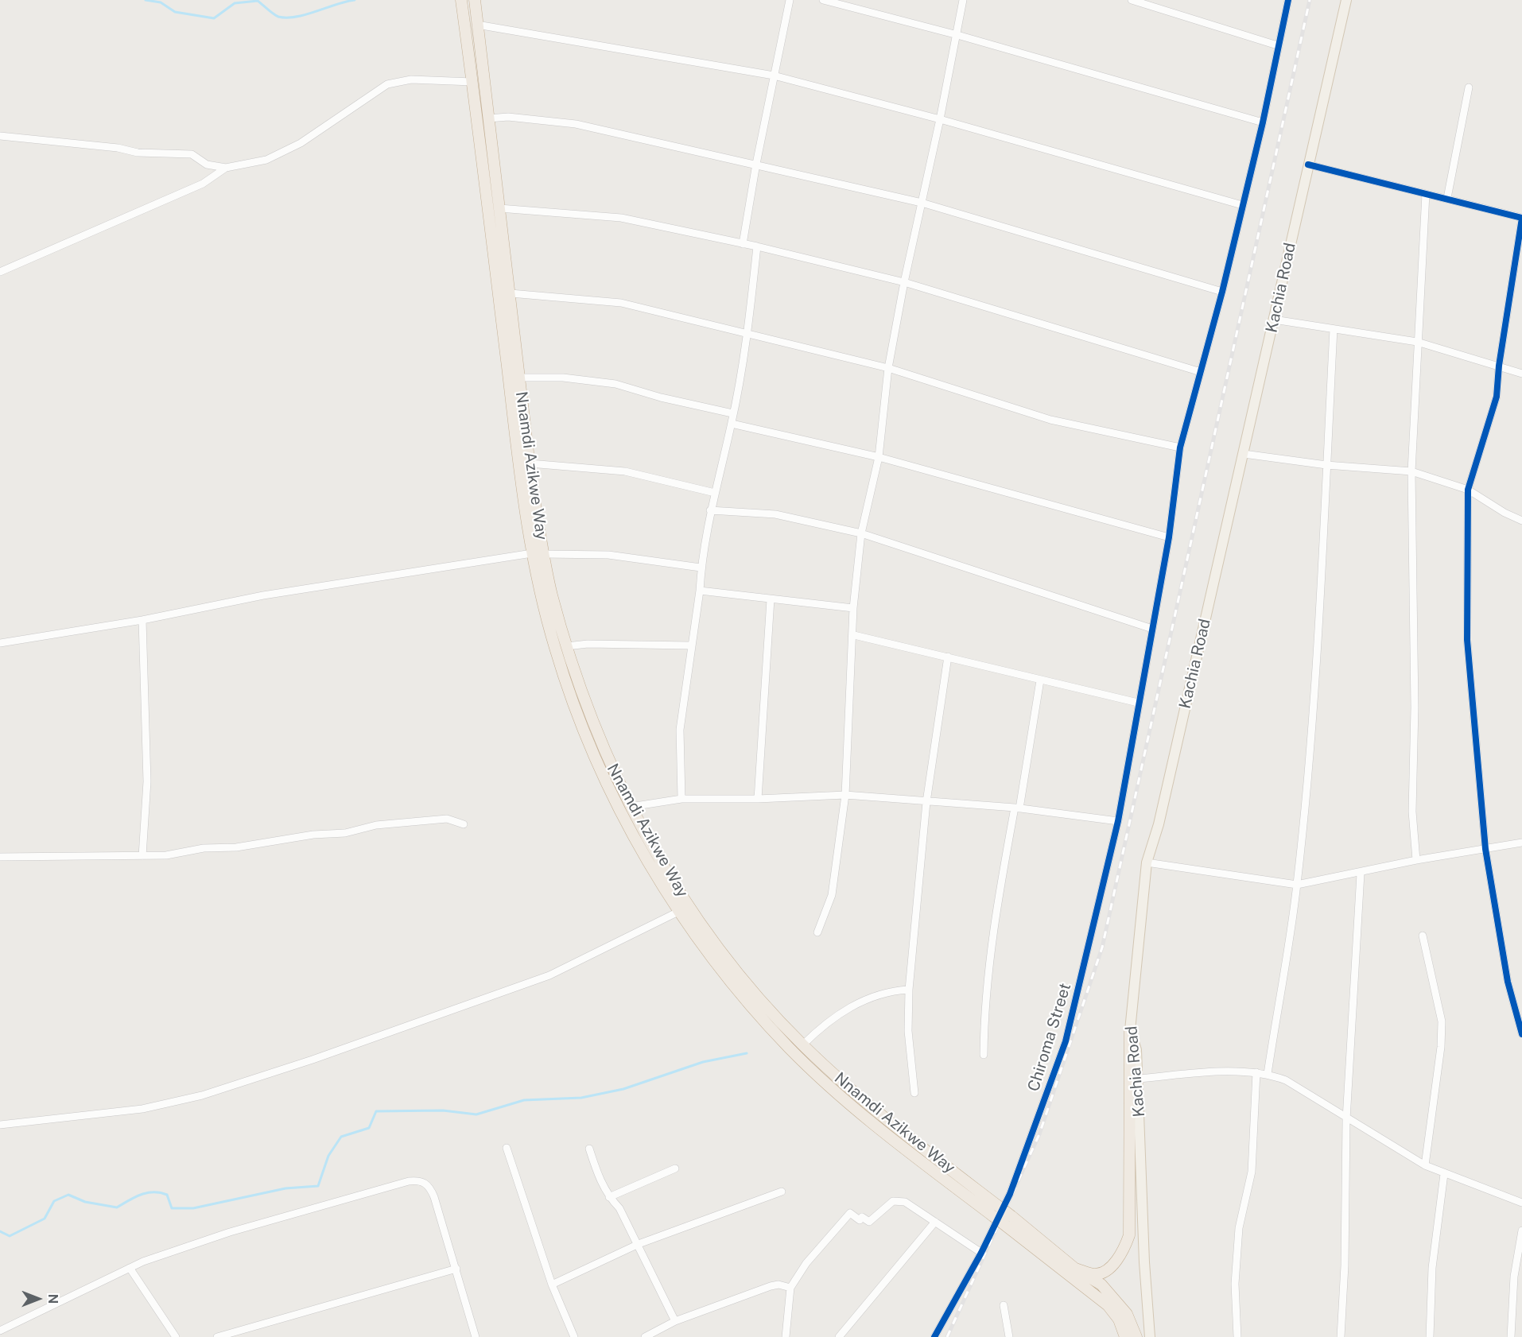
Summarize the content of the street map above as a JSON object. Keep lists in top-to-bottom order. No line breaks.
{"streets":{"highway":["Nnamdi Azikwe Way"],"main road":["Kachia Road"],"street":["Chiroma Street"]},"north":"right"}
